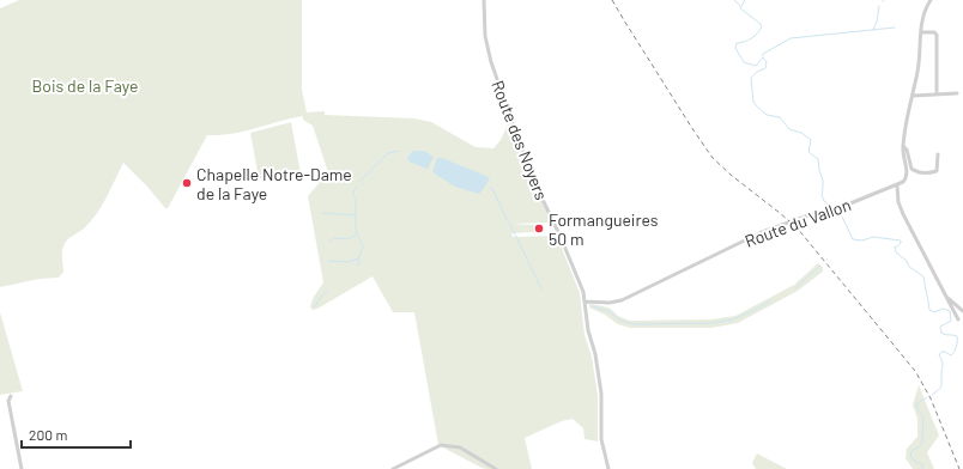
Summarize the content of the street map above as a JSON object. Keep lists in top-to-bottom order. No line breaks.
{"streets":{"street":["Route des Noyers","Route du Vallon"]},"crossings":[["Route des Noyers","Route du Vallon"]],"parks":["Bois de la Faye"],"places":["Chapelle Notre-Dame de la Faye","Formangueires 50 m"],"scale_bar":"200 m"}
